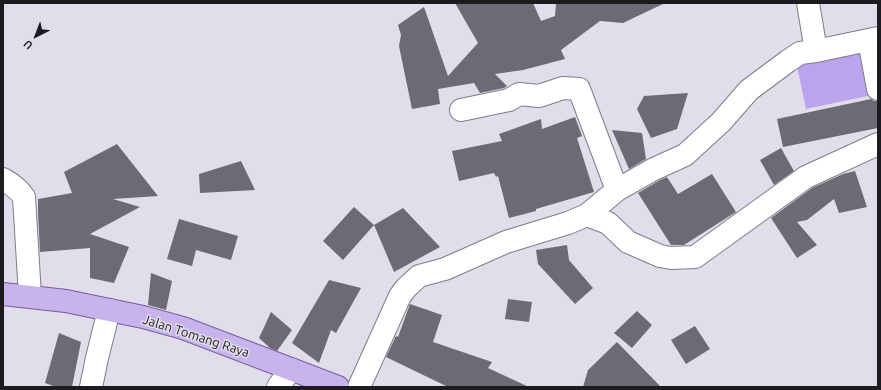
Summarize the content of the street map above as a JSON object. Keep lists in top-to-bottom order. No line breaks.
{"streets":{"main road":["Jalan Tomang Raya"]},"north":"bottom left"}
